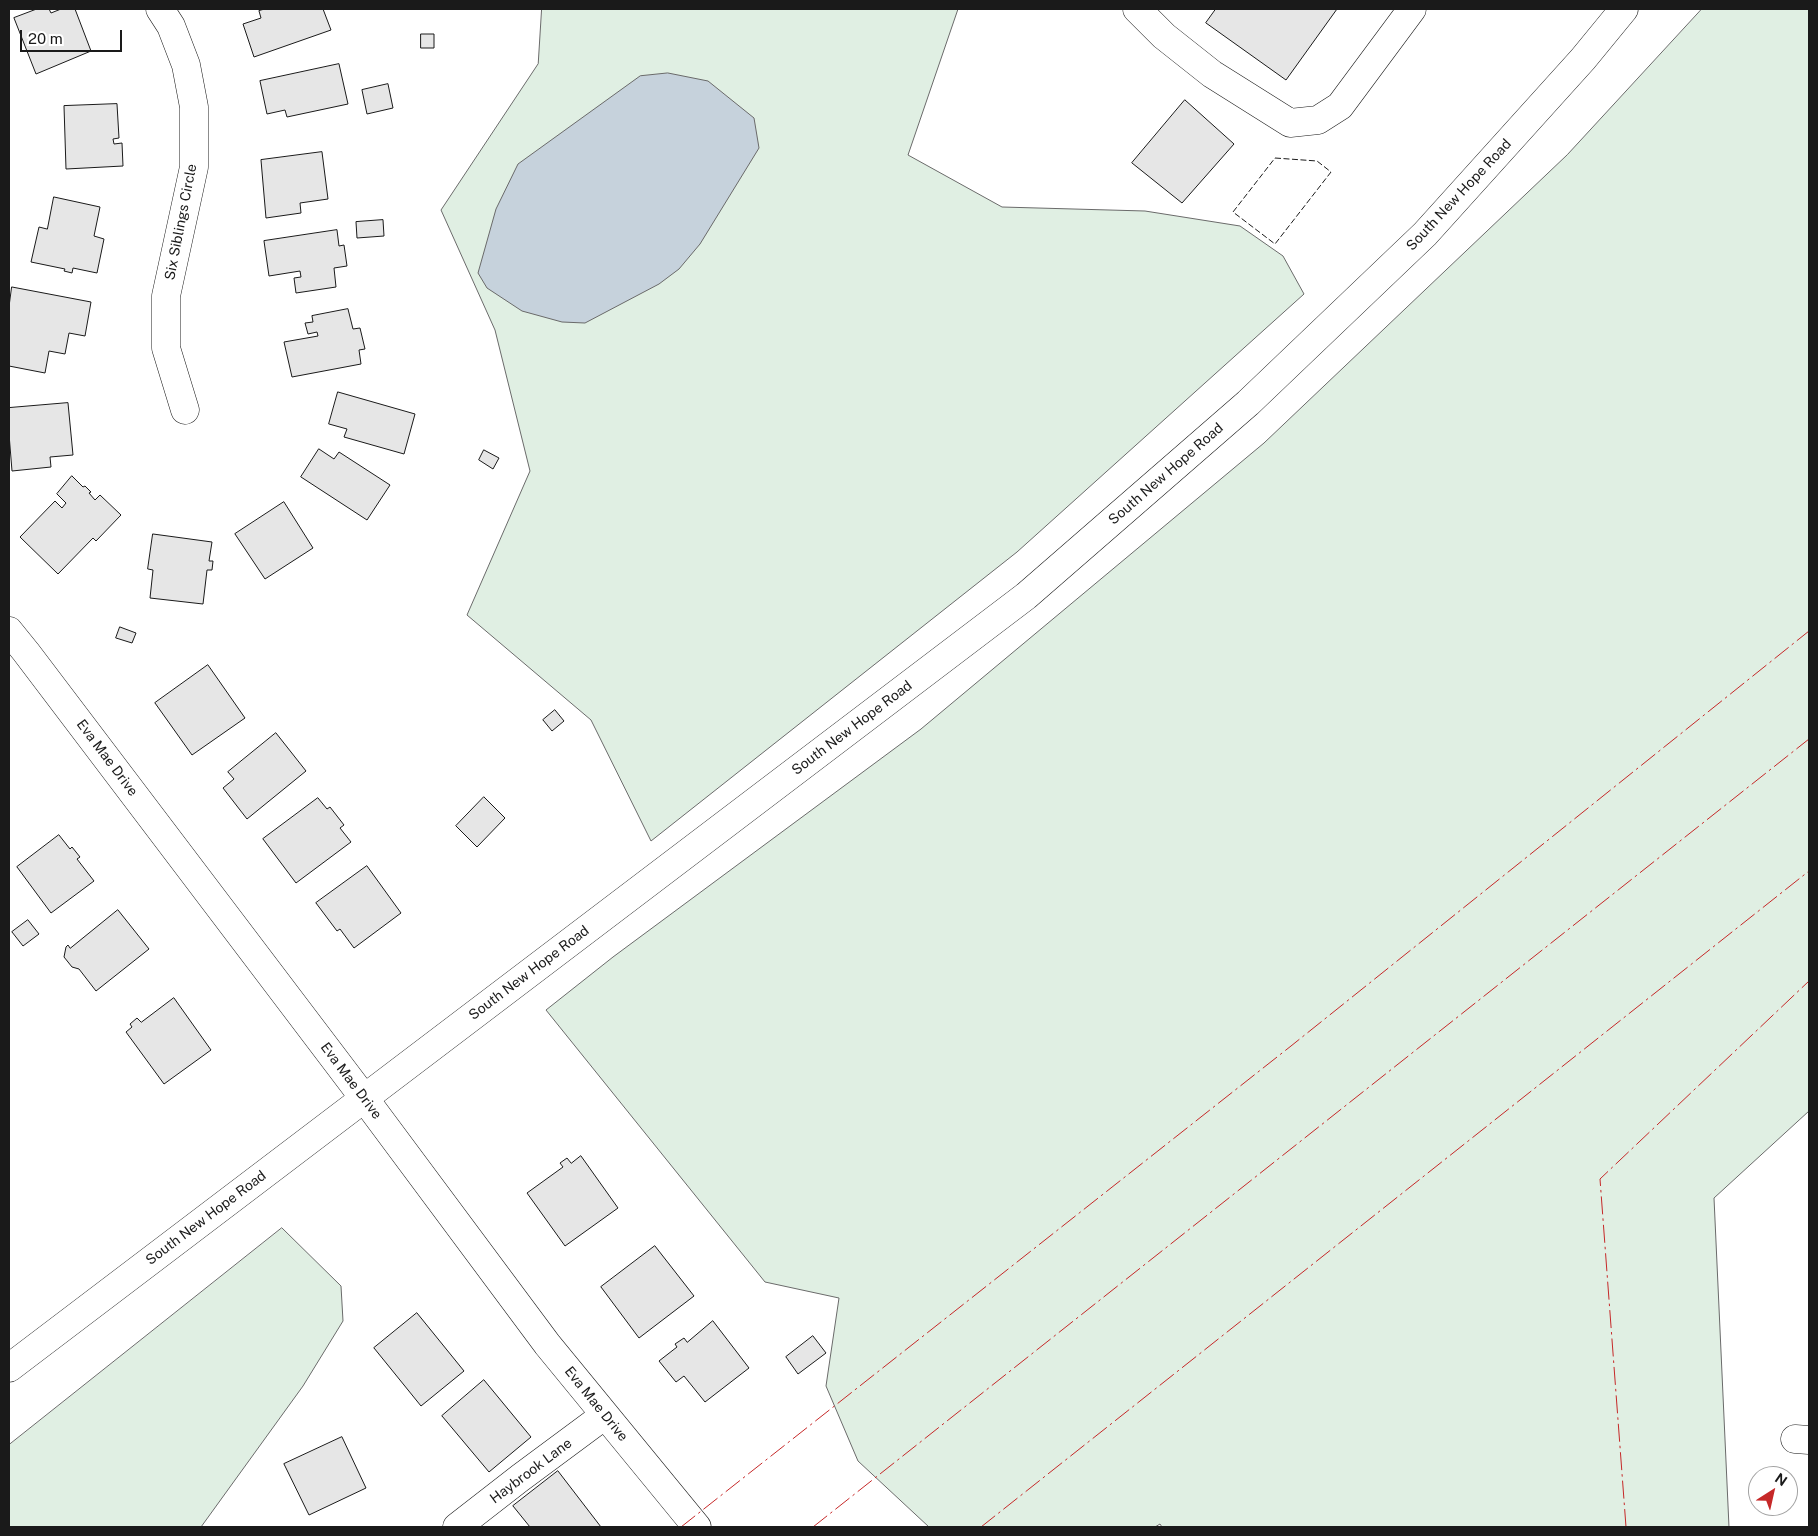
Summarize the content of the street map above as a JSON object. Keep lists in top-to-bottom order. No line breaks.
{"streets":{"main road":["South New Hope Road","Six Siblings Circle","Eva Mae Drive","Haybrook Lane"]},"crossings":[["South New Hope Road","Eva Mae Drive"],["Eva Mae Drive","Haybrook Lane"]],"scale_bar":"20 m","north":"top right"}
